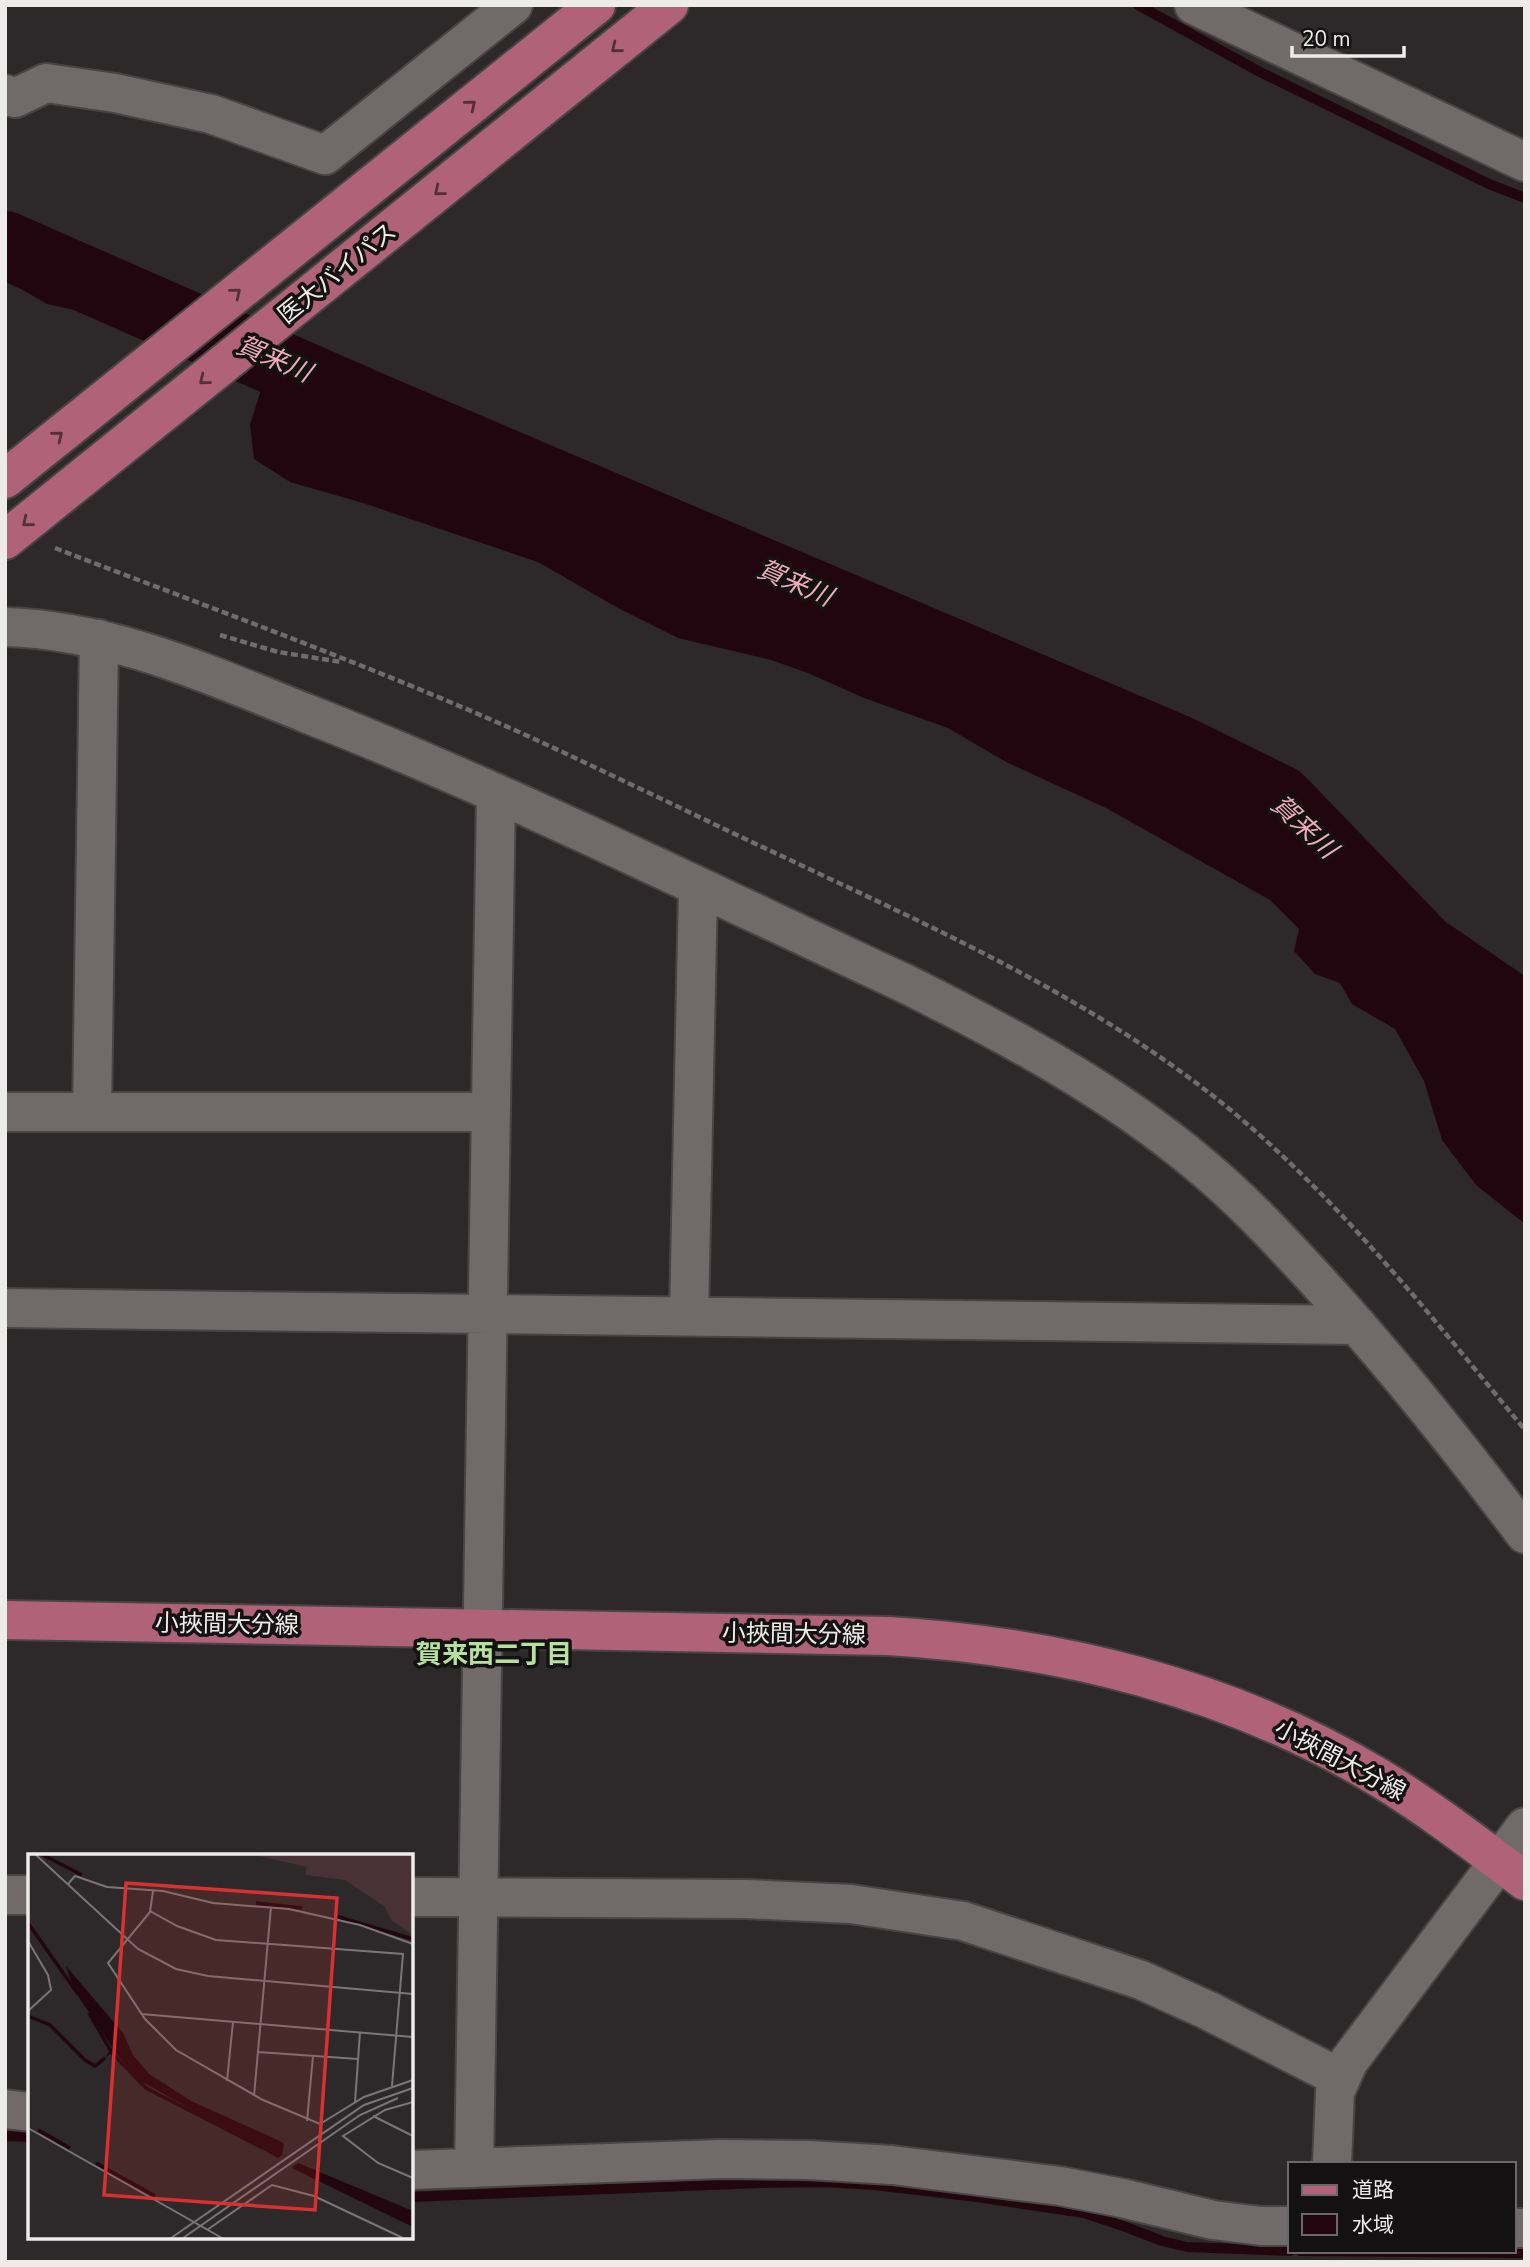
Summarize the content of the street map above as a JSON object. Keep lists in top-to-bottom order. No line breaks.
{"streets":{"main road":["医大バイパス","小挾間大分線"]},"districts":["賀来西二丁目"],"water":["賀来川"],"legend":["道路","水域"],"scale_bar":"20 m"}
